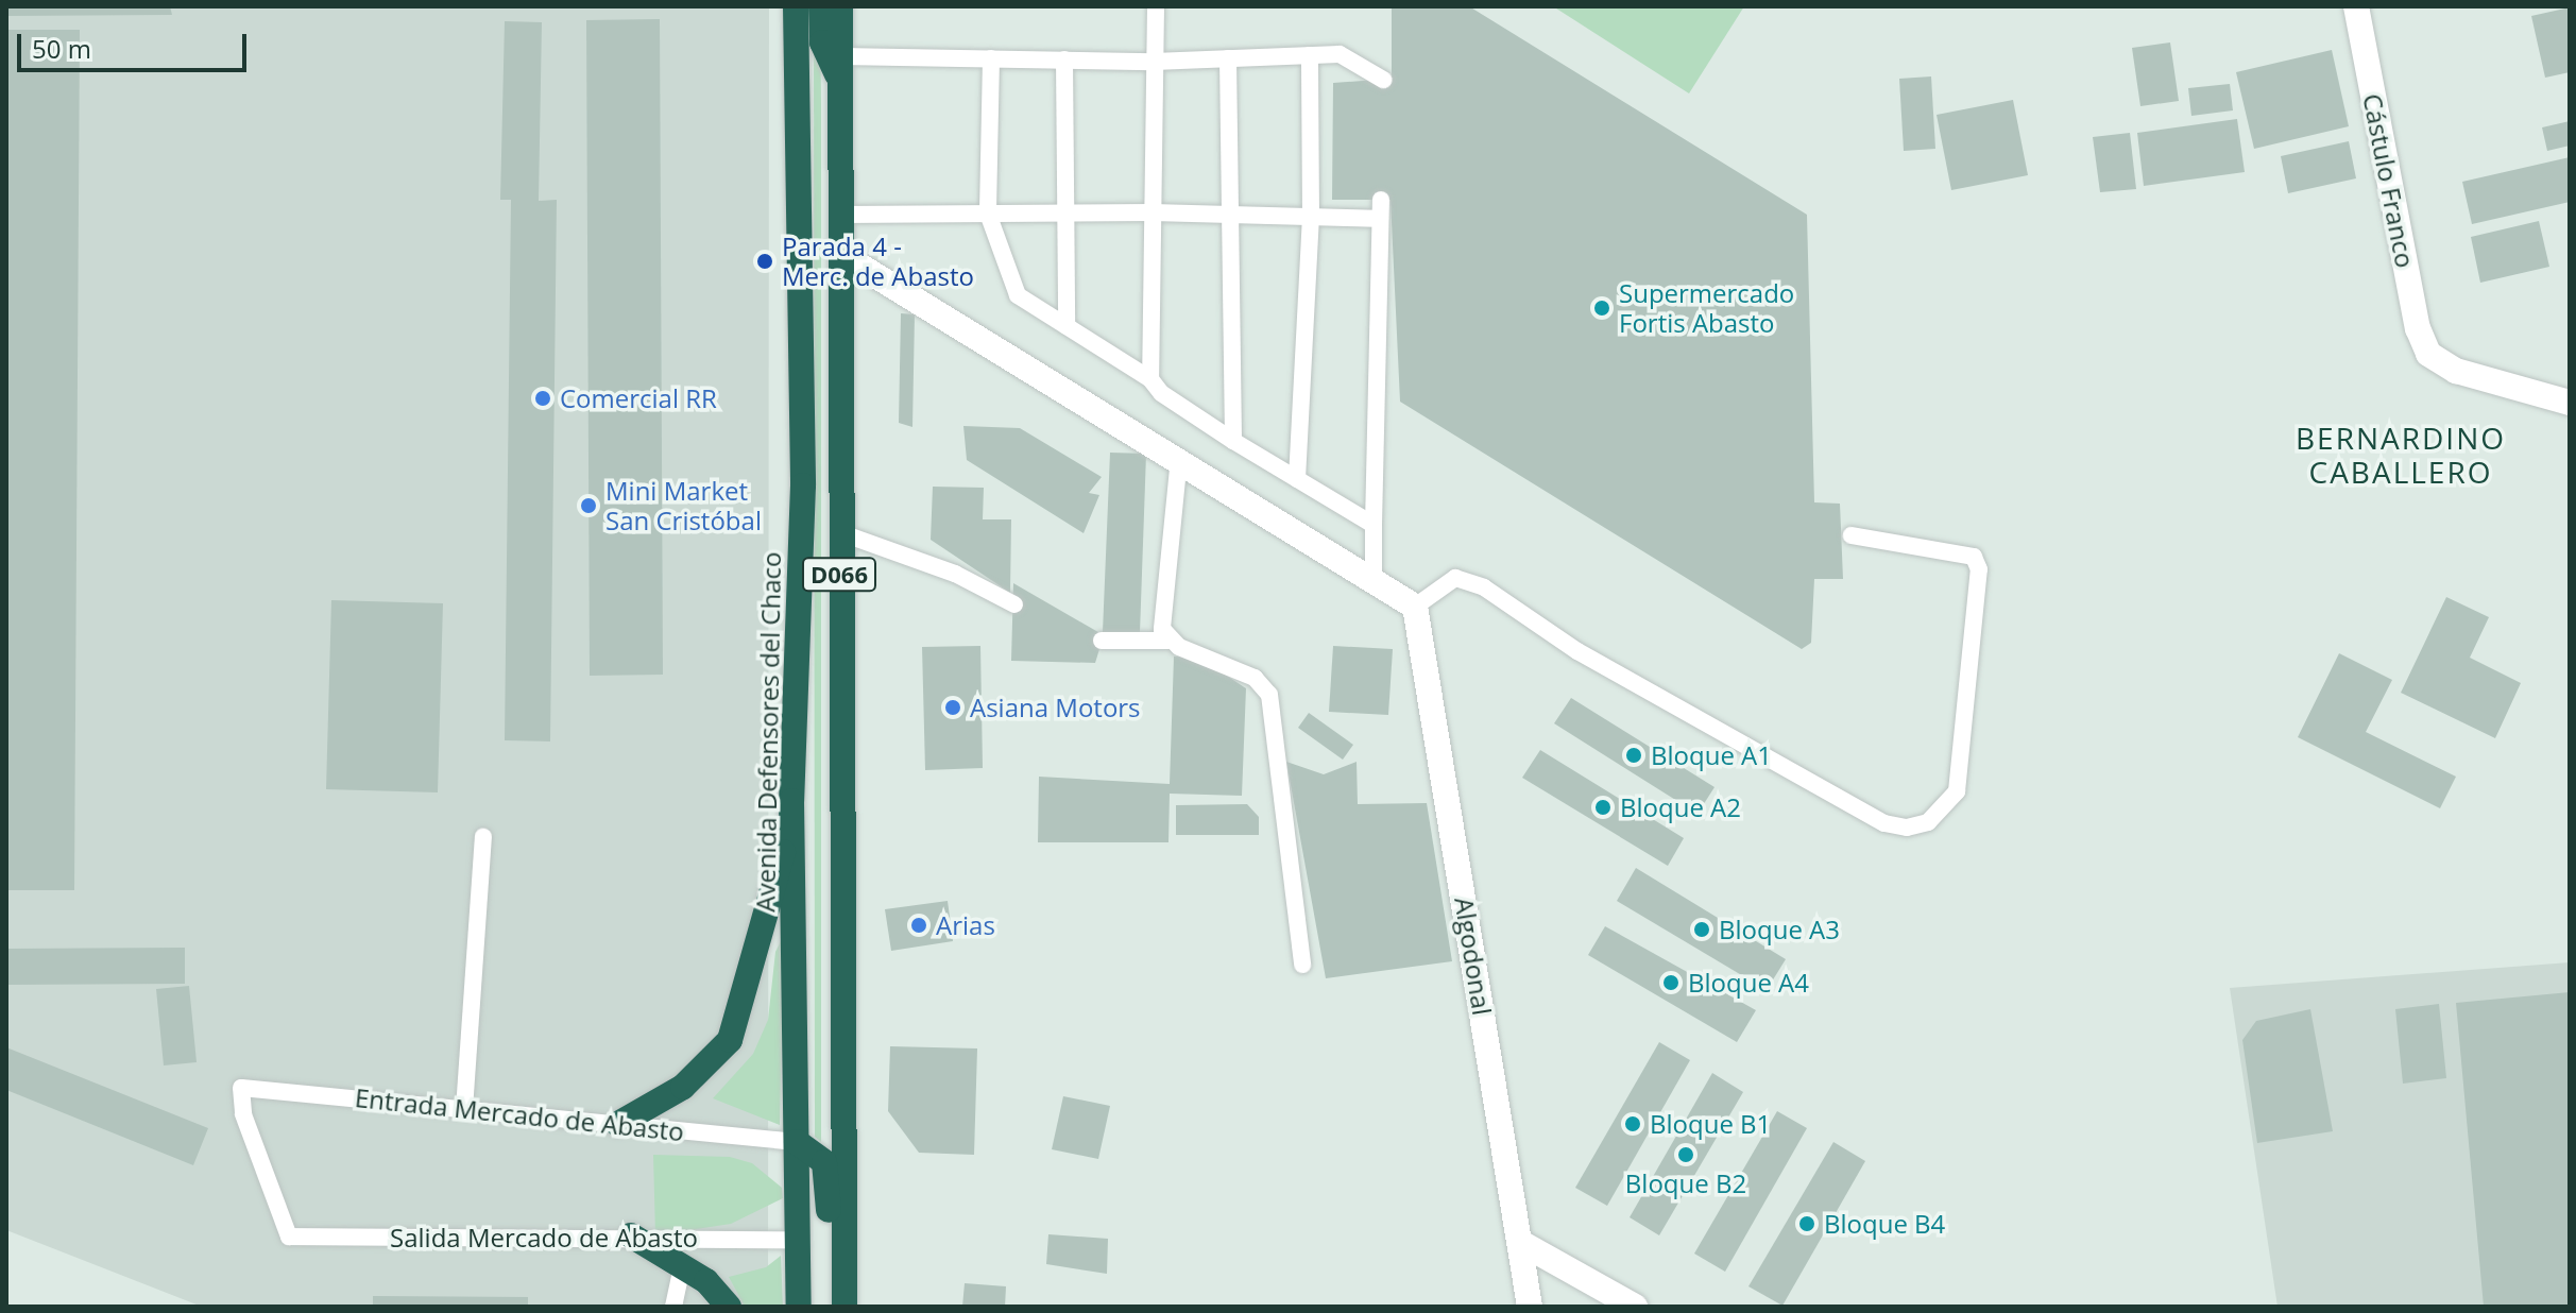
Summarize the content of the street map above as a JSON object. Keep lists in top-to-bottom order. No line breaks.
{"streets":{"highway":["D066","Avenida Defensores del Chaco"],"street":["Cástulo Franco","Algodonal"],"lane":["Entrada Mercado de Abasto","Salida Mercado de Abasto"]},"crossings":[["Avenida Defensores del Chaco","Entrada Mercado de Abasto"],["Avenida Defensores del Chaco","Salida Mercado de Abasto"],["Entrada Mercado de Abasto","Salida Mercado de Abasto"]],"districts":["BERNARDINO CABALLERO"],"places":["Parada 4 - Merc. de Abasto","Supermercado Fortis Abasto","Comercial RR","Mini Market San Cristóbal","Asiana Motors","Bloque A1","Bloque A2","Arias","Bloque A3","Bloque A4","Bloque B1","Bloque B2","Bloque B4"],"scale_bar":"50 m"}
